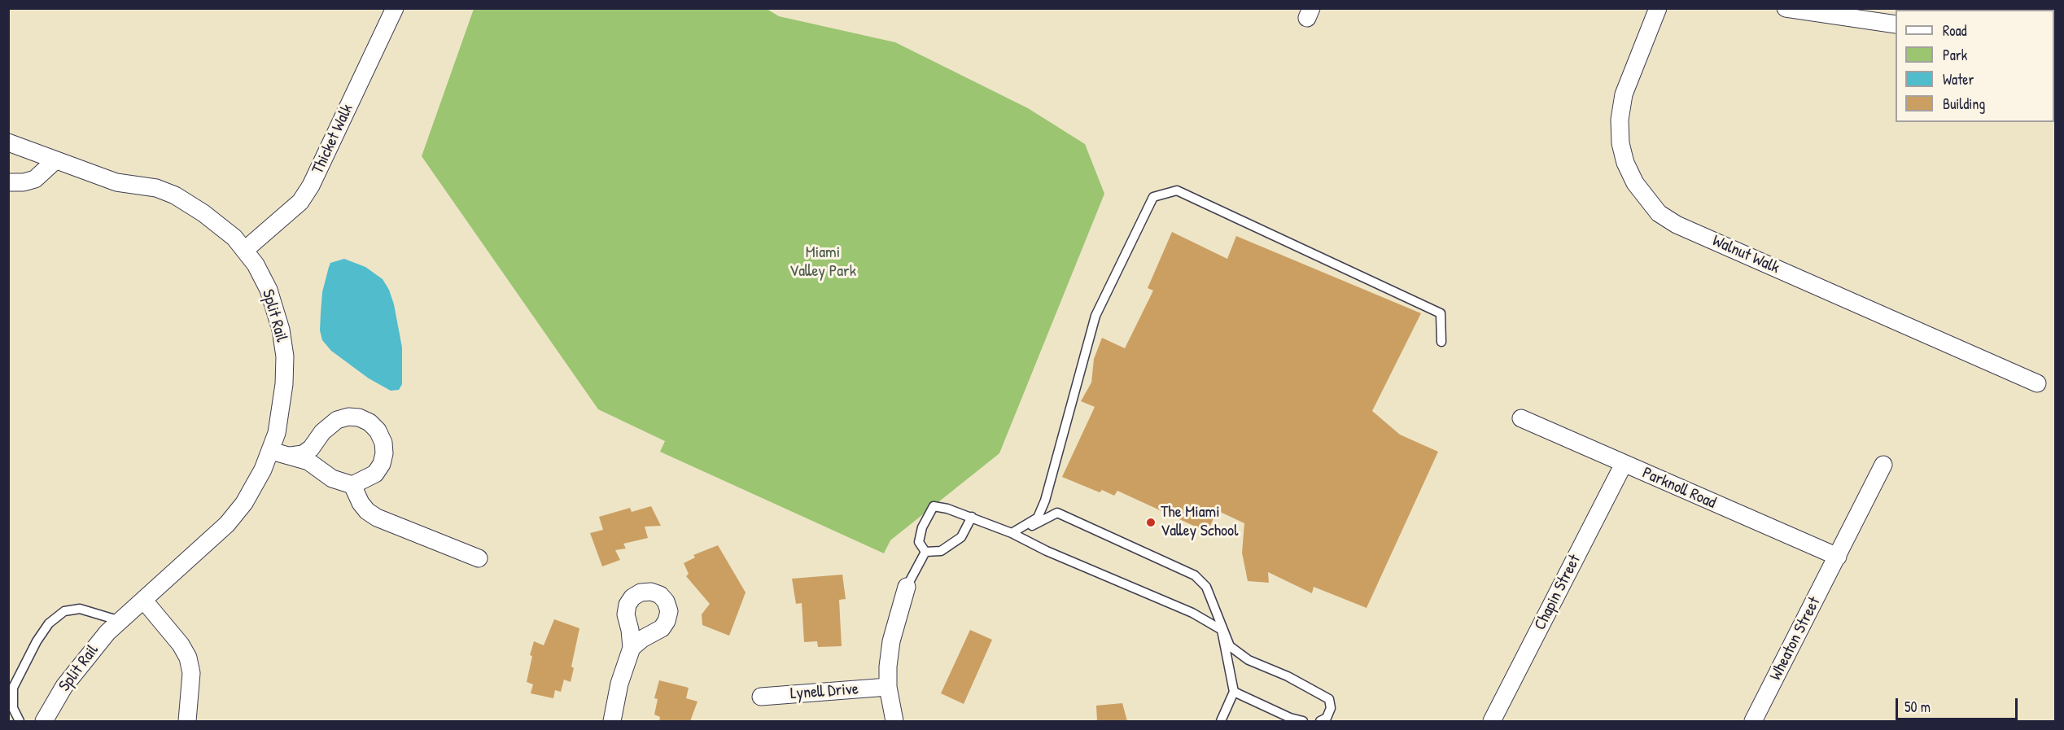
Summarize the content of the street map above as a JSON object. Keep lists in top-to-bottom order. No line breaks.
{"streets":{"street":["Thicket Walk","Walnut Walk","Split Rail","Parknoll Road","Chapin Street","Wheaton Street","Lynell Drive"]},"crossings":[["Thicket Walk","Split Rail"],["Parknoll Road","Chapin Street"],["Parknoll Road","Wheaton Street"]],"parks":["Miami Valley Park"],"places":["The Miami Valley School"],"legend":["Road","Park","Water","Building"],"scale_bar":"50 m"}
